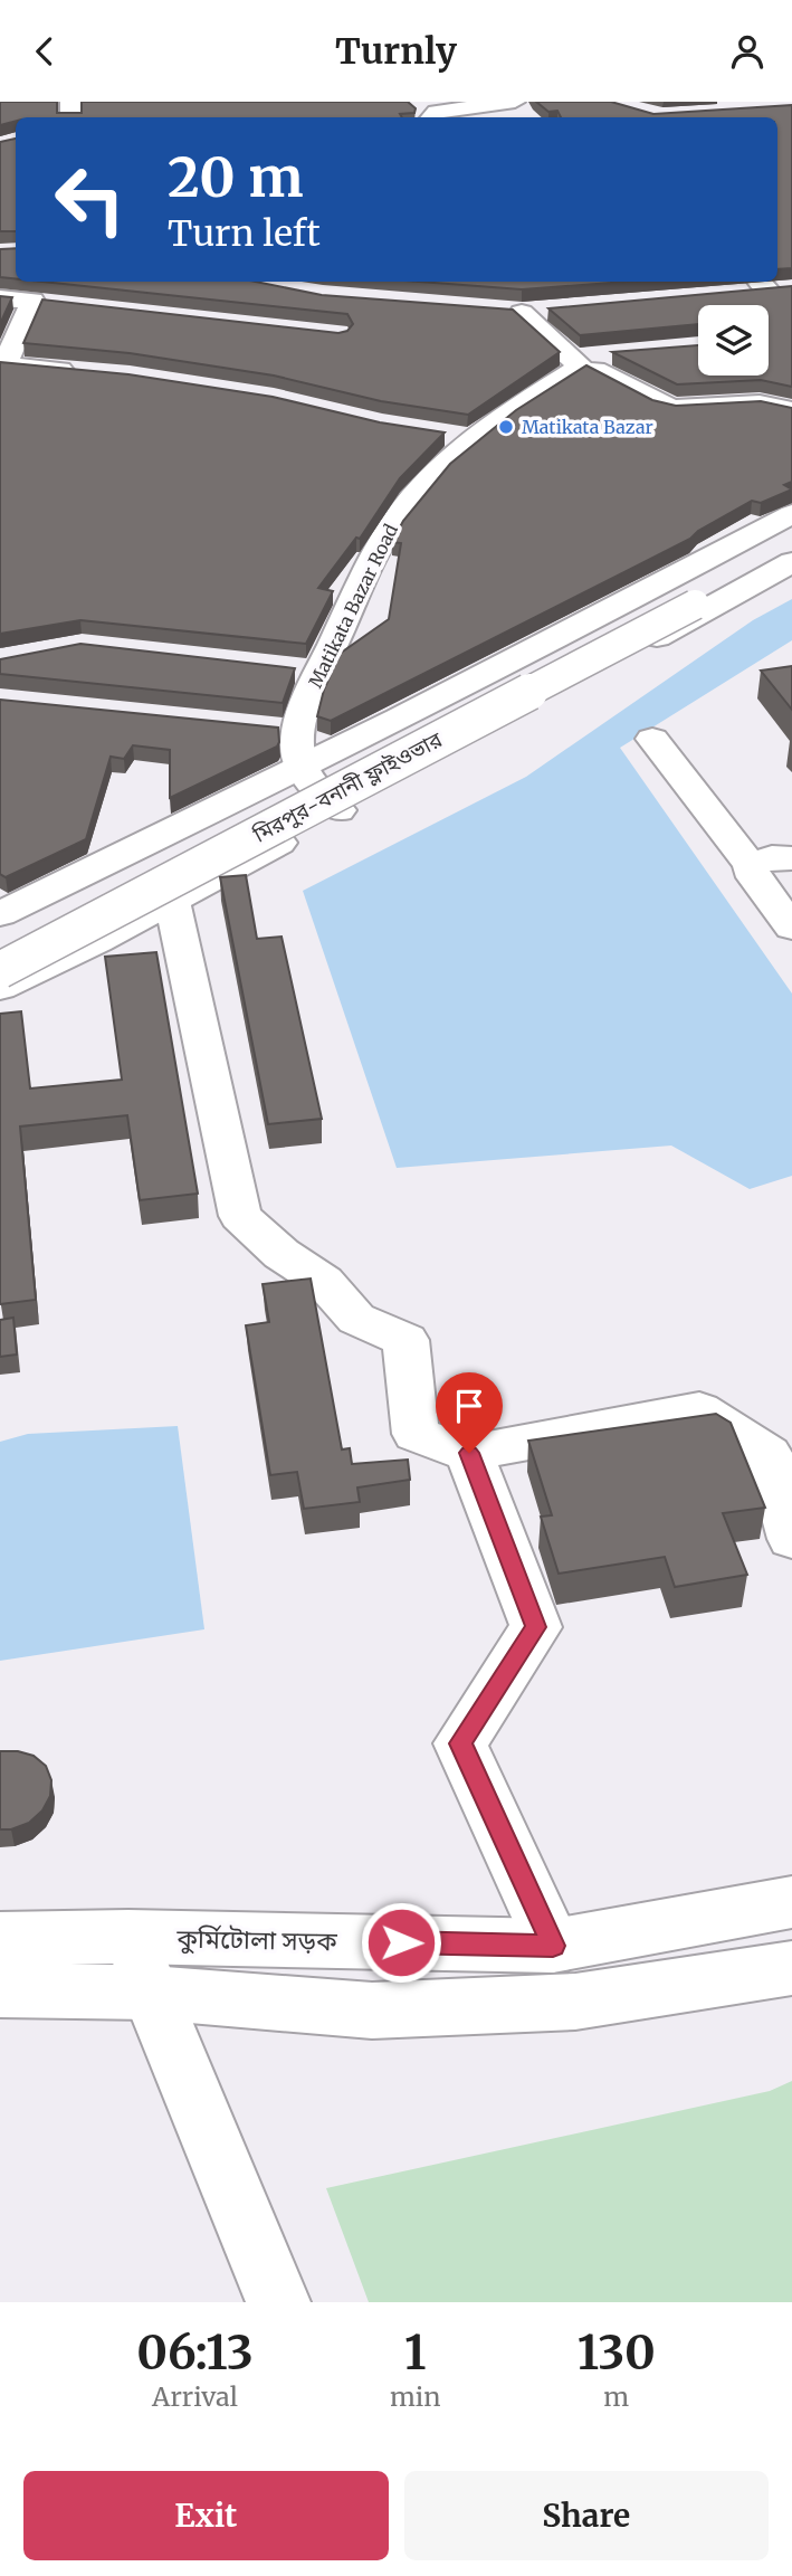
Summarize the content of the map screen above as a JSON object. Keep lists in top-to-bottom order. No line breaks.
{"streets":{"main road":["Matikata Bazar Road","মিরপুর-বনানী ফ্লাইওভার","কুর্মিটোলা সড়ক"]},"places":["Matikata Bazar"],"page":{"header":"Turnly","turn":["20 m","Turn left"],"eta":["06:13","Arrival","1","min","130","m"],"buttons":["Exit","Share"]}}
